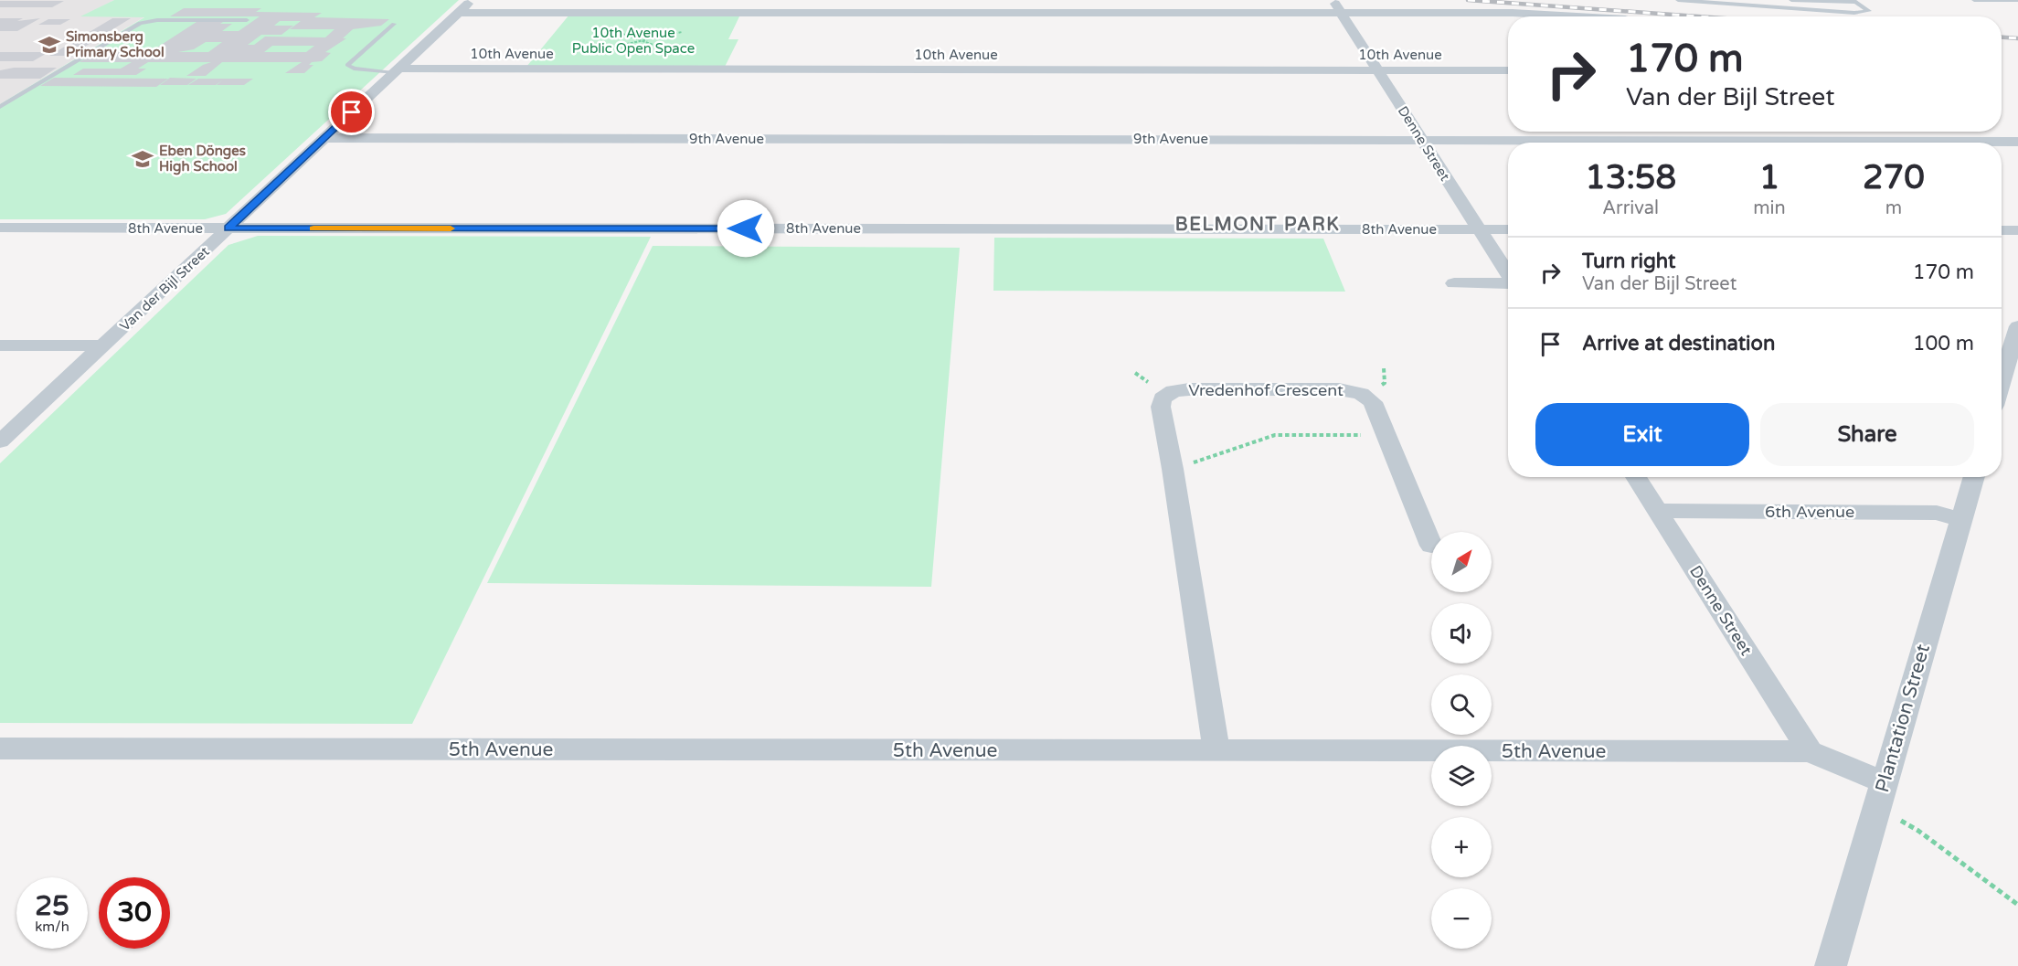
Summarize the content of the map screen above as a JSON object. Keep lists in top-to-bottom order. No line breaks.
{"streets":{"street":["10th Avenue","9th Avenue","Denne Street","8th Avenue","Van der Bijl Street","Vredenhof Crescent","6th Avenue","Plantation Street","5th Avenue"]},"crossings":[["10th Avenue","Denne Street"],["10th Avenue","Van der Bijl Street"],["9th Avenue","Denne Street"],["9th Avenue","Van der Bijl Street"],["Denne Street","8th Avenue"],["Denne Street","6th Avenue"],["Denne Street","5th Avenue"],["8th Avenue","Van der Bijl Street"],["Vredenhof Crescent","5th Avenue"],["6th Avenue","Plantation Street"],["Plantation Street","5th Avenue"]],"districts":["BELMONT PARK"],"parks":["10th Avenue Public Open Space"],"places":{"school or university":["Simonsberg Primary School","Eben Dönges High School"]},"north":"top right","page":{"turn":["170 m","Van der Bijl Street"],"eta":["13:58","Arrival","1","min","270","m"],"list":[{"name":"Turn right","note":"Van der Bijl Street","value":"170 m"},{"name":"Arrive at destination","value":"100 m"}],"buttons":["Exit","Share"],"map_buttons":["+","−"],"speed":"25 km/h","limit":"30"}}
